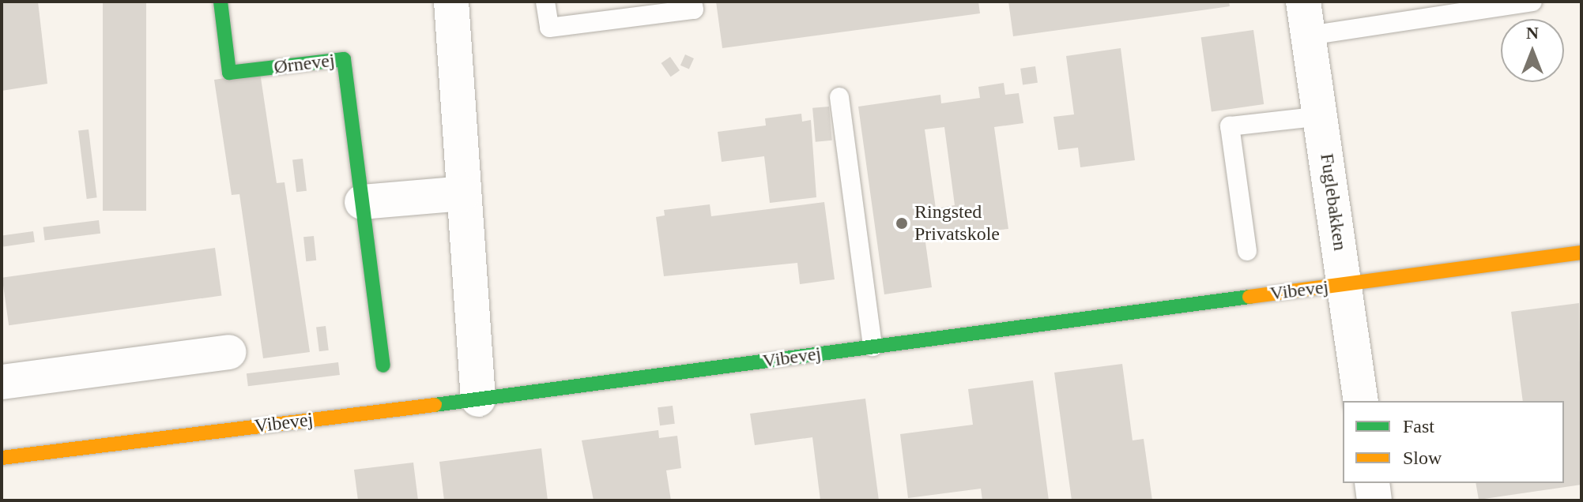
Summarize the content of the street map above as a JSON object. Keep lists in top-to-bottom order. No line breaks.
{"streets":{"street":["Ørnevej","Fuglebakken","Vibevej"]},"crossings":[["Fuglebakken","Vibevej"]],"places":["Ringsted Privatskole"],"legend":["Fast","Slow"],"north":"top"}
